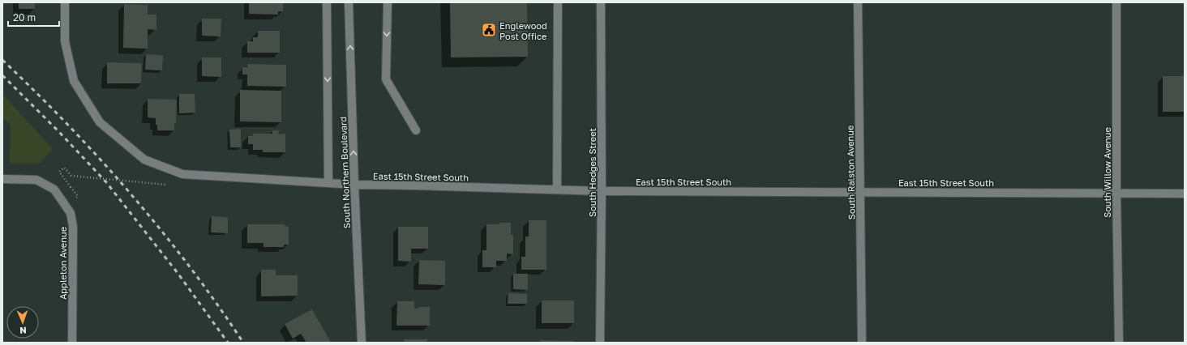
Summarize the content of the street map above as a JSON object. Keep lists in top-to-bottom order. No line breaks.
{"streets":{"street":["South Northern Boulevard","South Hedges Street","South Ralston Avenue","South Willow Avenue","East 15th Street South","Appleton Avenue"]},"crossings":[["South Northern Boulevard","East 15th Street South"],["South Hedges Street","East 15th Street South"],["South Ralston Avenue","East 15th Street South"],["South Willow Avenue","East 15th Street South"]],"places":{"public building":["Englewood Post Office"]},"scale_bar":"20 m","north":"bottom"}
